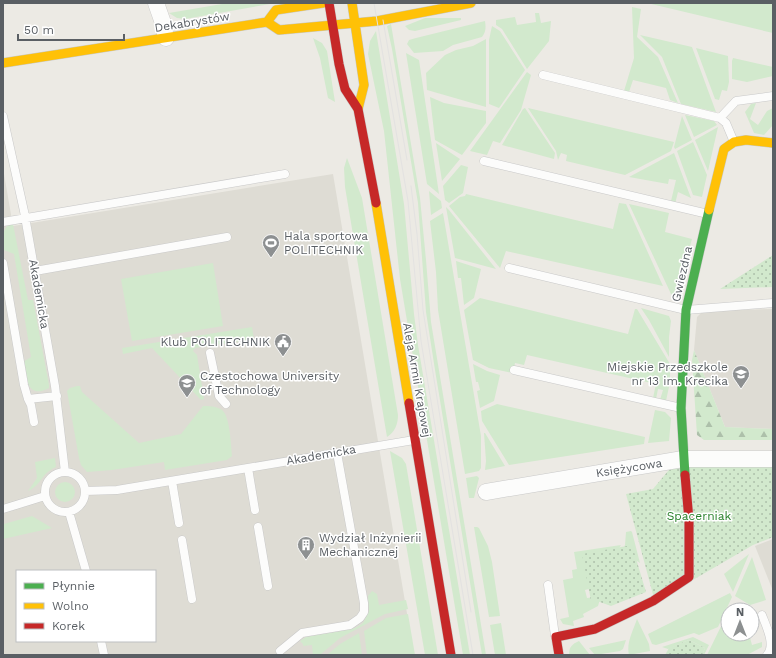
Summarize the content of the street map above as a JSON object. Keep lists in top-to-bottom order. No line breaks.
{"streets":{"street":["Dekabrystów","Gwiezdna","Aleja Armii Krajowej","Księżycowa"],"lane":["Akademicka"]},"crossings":[["Gwiezdna","Księżycowa"],["Akademicka","Aleja Armii Krajowej"]],"parks":["Spacerniak"],"places":{"sports":["Hala sportowa POLITECHNIK"],"public building":["Klub POLITECHNIK"],"school or university":["Miejskie Przedszkole nr 13 im. Krecika","Czestochowa University of Technology"],"building":["Wydział Inżynierii Mechanicznej"]},"legend":["Płynnie","Wolno","Korek"],"scale_bar":"50 m","north":"top"}
